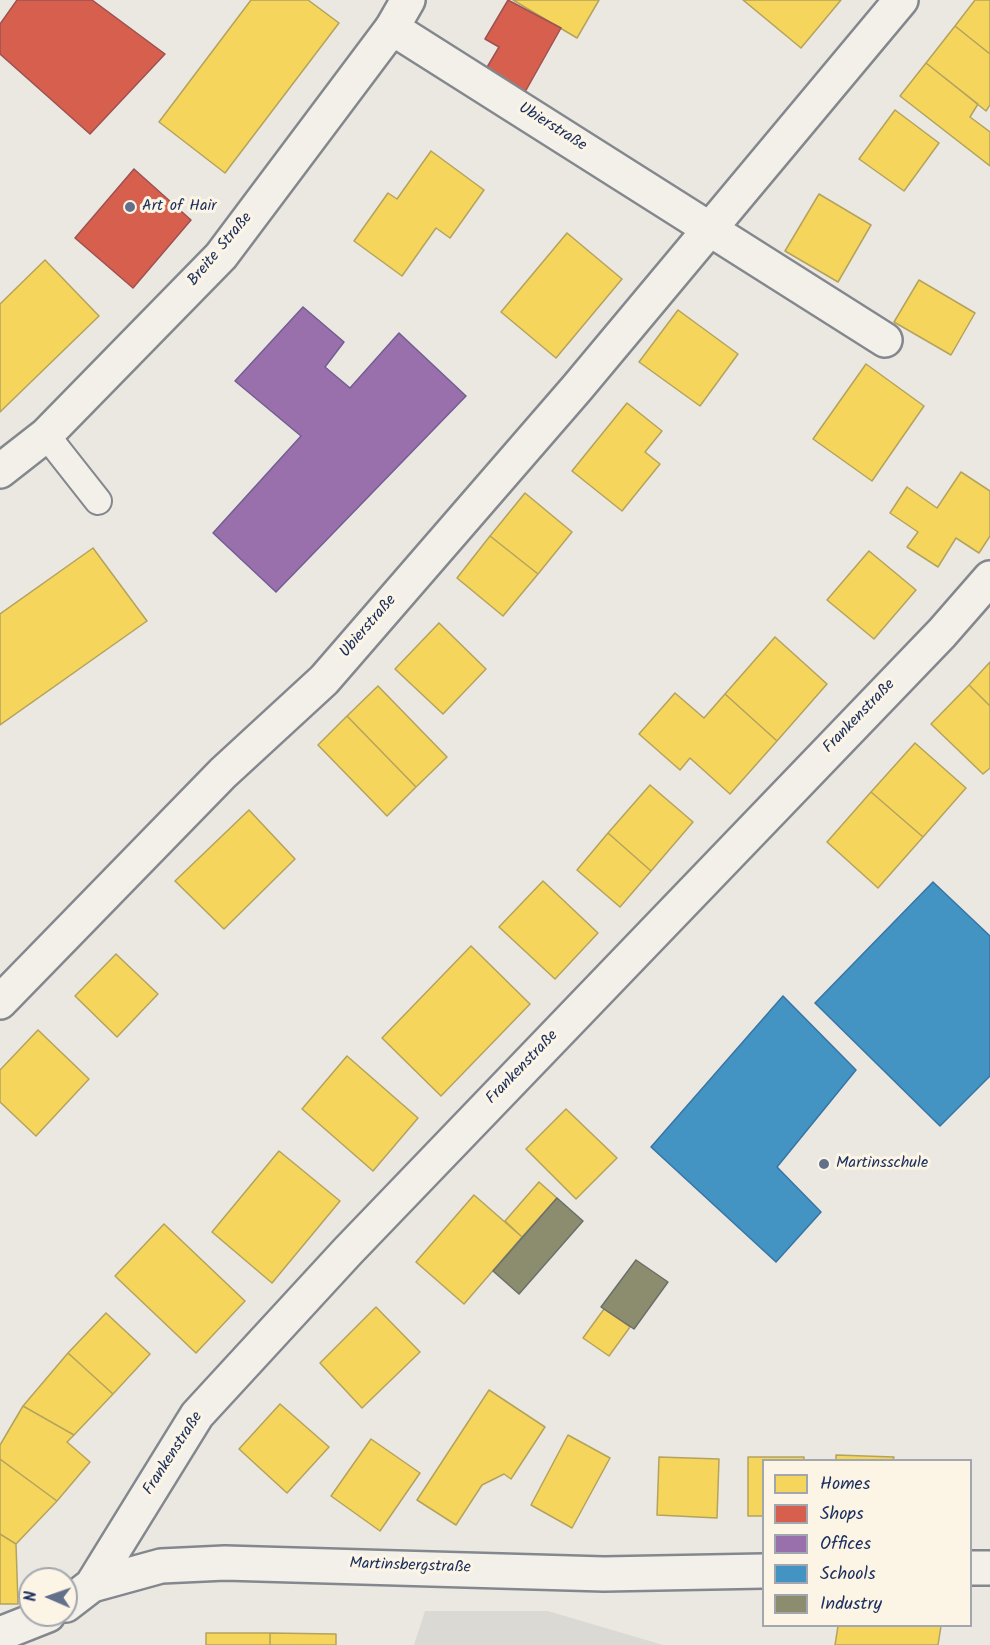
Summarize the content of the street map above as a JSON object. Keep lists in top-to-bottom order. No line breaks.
{"streets":{"street":["Ubierstraße","Breite Straße","Frankenstraße","Martinsbergstraße"]},"crossings":[["Ubierstraße","Breite Straße"],["Frankenstraße","Martinsbergstraße"]],"places":["Art of Hair","Martinsschule"],"legend":["Homes","Shops","Offices","Schools","Industry"],"north":"left"}
